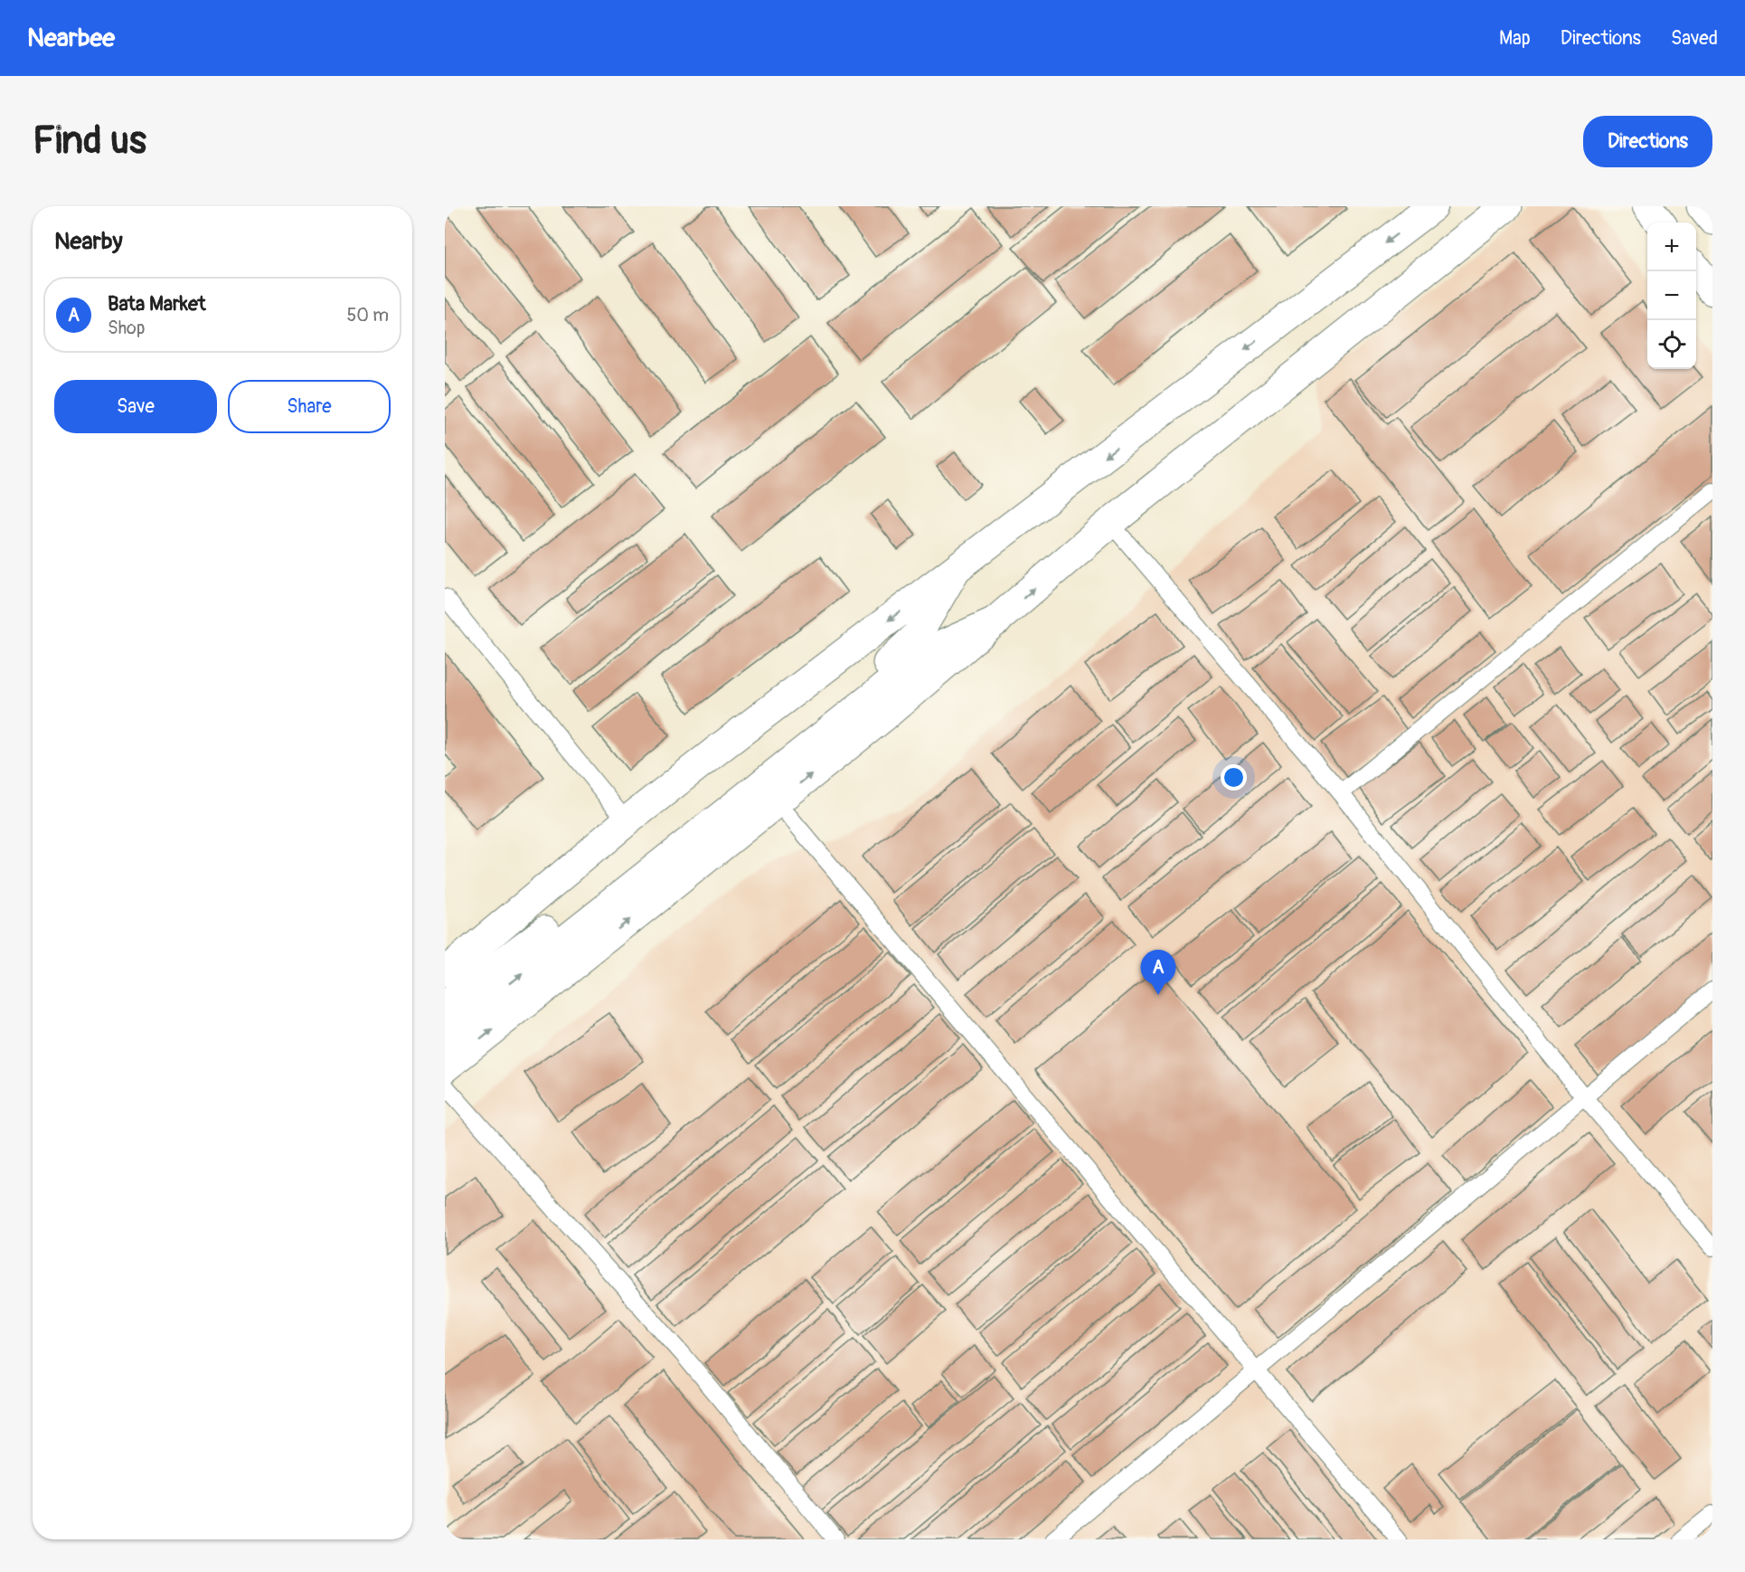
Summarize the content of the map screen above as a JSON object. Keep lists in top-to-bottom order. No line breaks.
{"page":{"header":"Nearbee","nav":["Map","Directions","Saved"],"buttons":["Directions",["Save","Share"]],"title":"Find us","heading":"Nearby","map_buttons":["+","−"],"list":[{"mark":"A","name":"Bata Market","note":"Shop","value":"50 m"}],"pins":"A"}}
